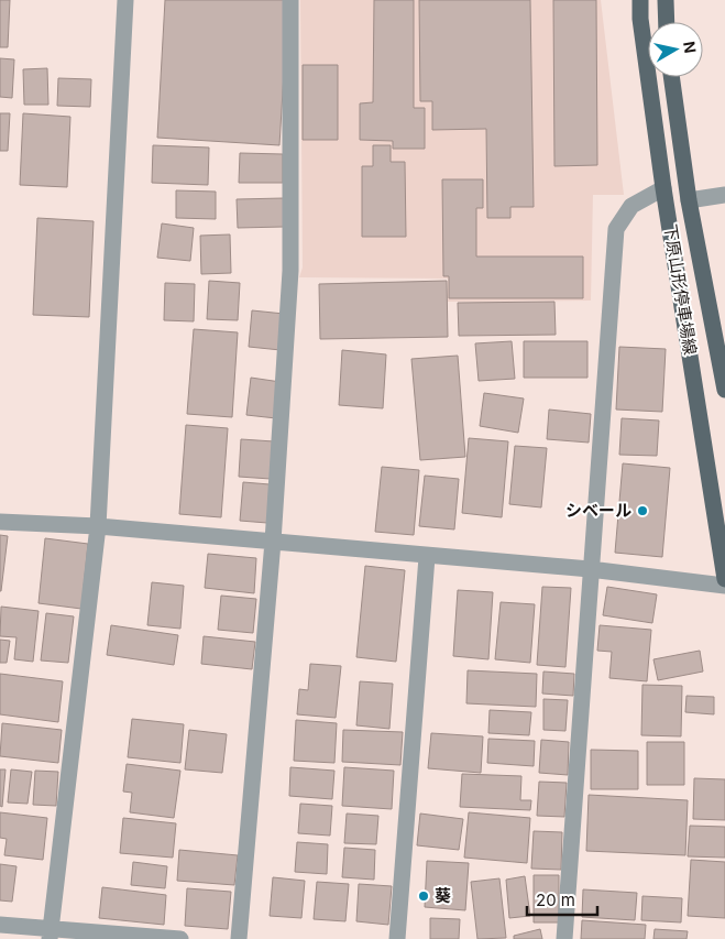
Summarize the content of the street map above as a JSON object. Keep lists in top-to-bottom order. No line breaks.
{"streets":{"main road":["下原山形停車場線"]},"places":["シベール","葵"],"scale_bar":"20 m","north":"right"}
